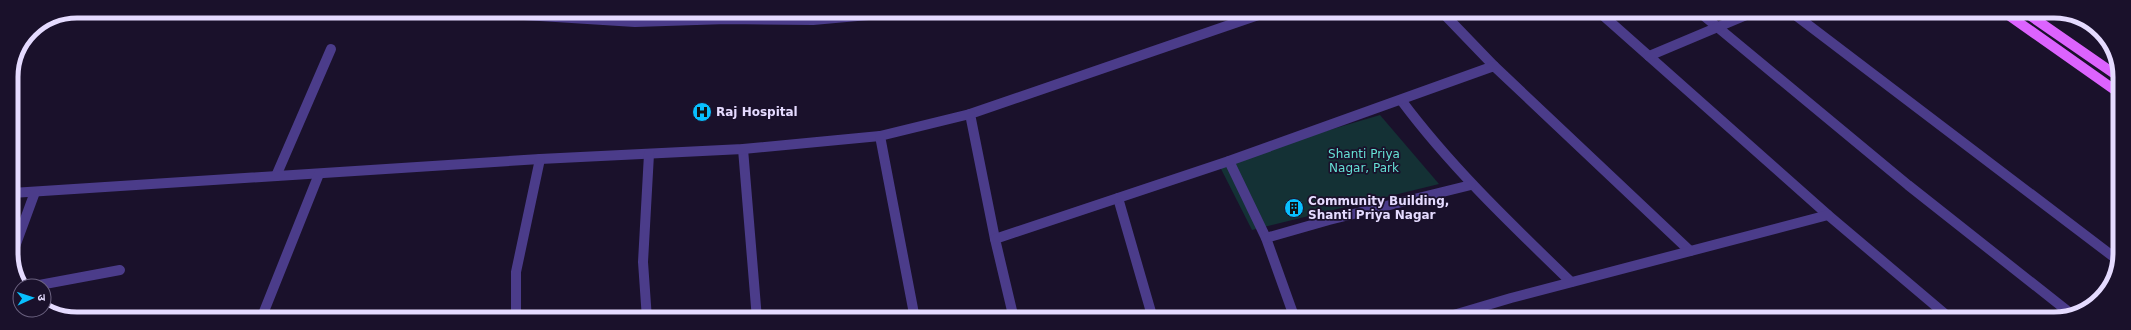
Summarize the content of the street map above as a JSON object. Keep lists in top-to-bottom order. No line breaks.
{"parks":["Shanti Priya Nagar, Park"],"places":{"hospital":["Raj Hospital"],"building":["Community Building, Shanti Priya Nagar"]},"north":"right"}
